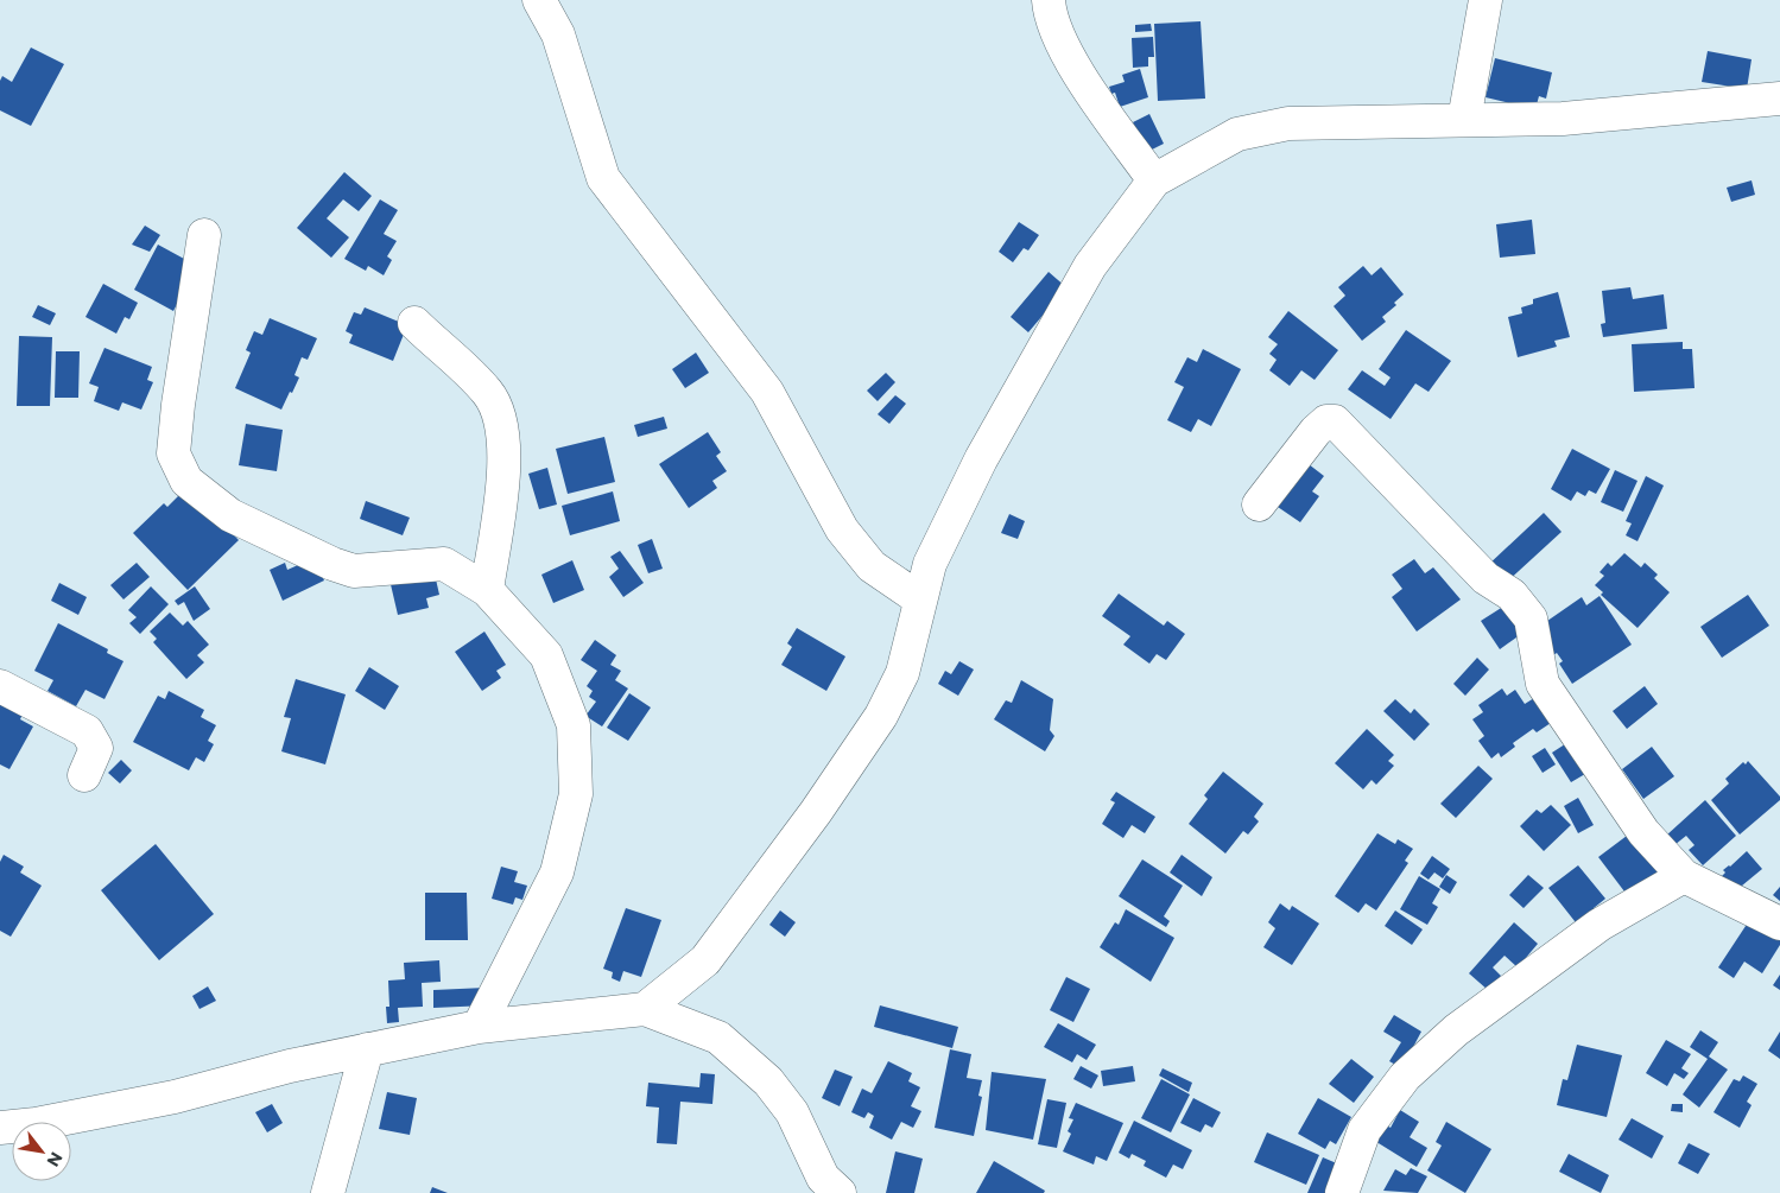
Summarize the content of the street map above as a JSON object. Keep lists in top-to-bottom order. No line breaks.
{"north":"bottom right"}
